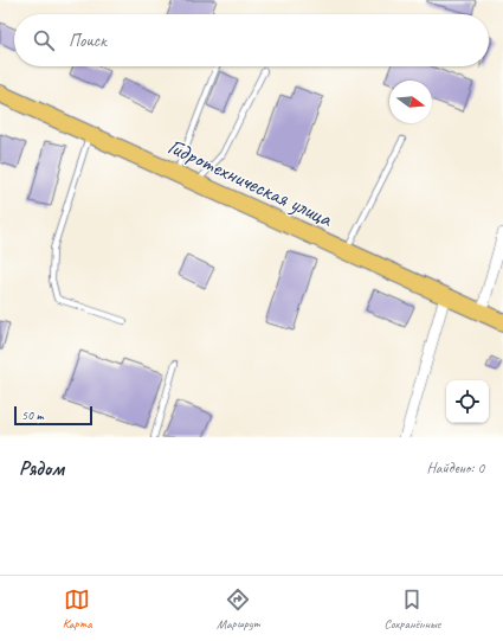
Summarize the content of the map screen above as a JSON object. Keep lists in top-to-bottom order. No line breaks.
{"streets":{"main road":["Гидротехническая улица"]},"scale_bar":"50 m","north":"right","page":{"search":"Поиск","scale":"50 m","heading":["Рядом","Найдено: 0"],"nav":["Карта","Маршрут","Сохранённые"]}}
